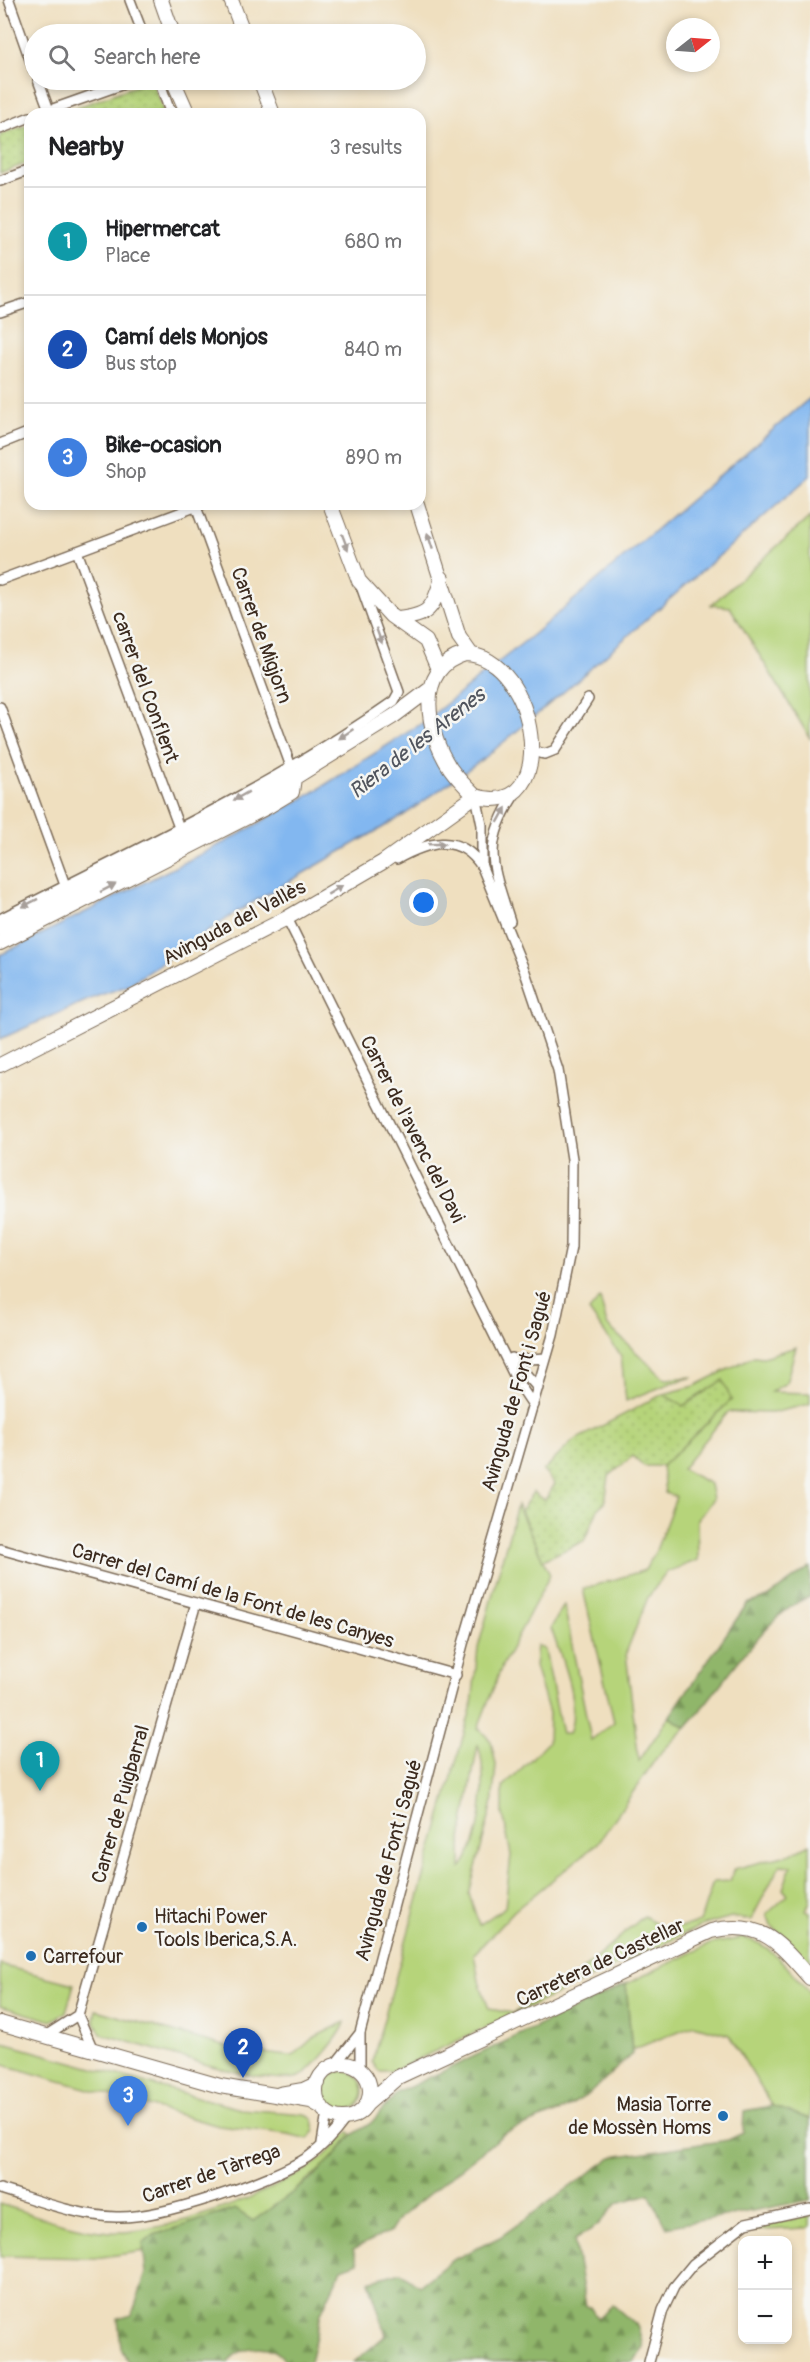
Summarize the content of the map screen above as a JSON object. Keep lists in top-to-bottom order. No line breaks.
{"streets":{"main road":["Avinguda del Vallès","Carretera de Castellar"],"street":["Carrer de Migjorn","carrer del Conflent","Carrer de l'avenc del Davi","Avinguda de Font i Sagué","Carrer del Camí de la Font de les Canyes","Carrer de Puigbarral","Carrer de Tàrrega"]},"crossings":[["Avinguda del Vallès","Carrer de l'avenc del Davi"],["Avinguda del Vallès","Avinguda de Font i Sagué"],["Carrer de l'avenc del Davi","Avinguda de Font i Sagué"],["Avinguda de Font i Sagué","Carrer del Camí de la Font de les Canyes"],["Avinguda de Font i Sagué","Carretera de Castellar"],["Avinguda de Font i Sagué","Carrer de Tàrrega"],["Carrer del Camí de la Font de les Canyes","Carrer de Puigbarral"],["Carretera de Castellar","Carrer de Tàrrega"]],"water":["Riera de les Arenes"],"places":["Hitachi Power Tools Iberica,S.A.","Carrefour","Masia Torre de Mossèn Homs"],"north":"right","page":{"search":"Search here","heading":["Nearby","3 results"],"list":[{"mark":"1","name":"Hipermercat","note":"Place","value":"680 m"},{"mark":"2","name":"Camí dels Monjos","note":"Bus stop","value":"840 m"},{"mark":"3","name":"Bike-ocasion","note":"Shop","value":"890 m"}],"pins":["1","2","3"],"map_buttons":["+","−"]}}
